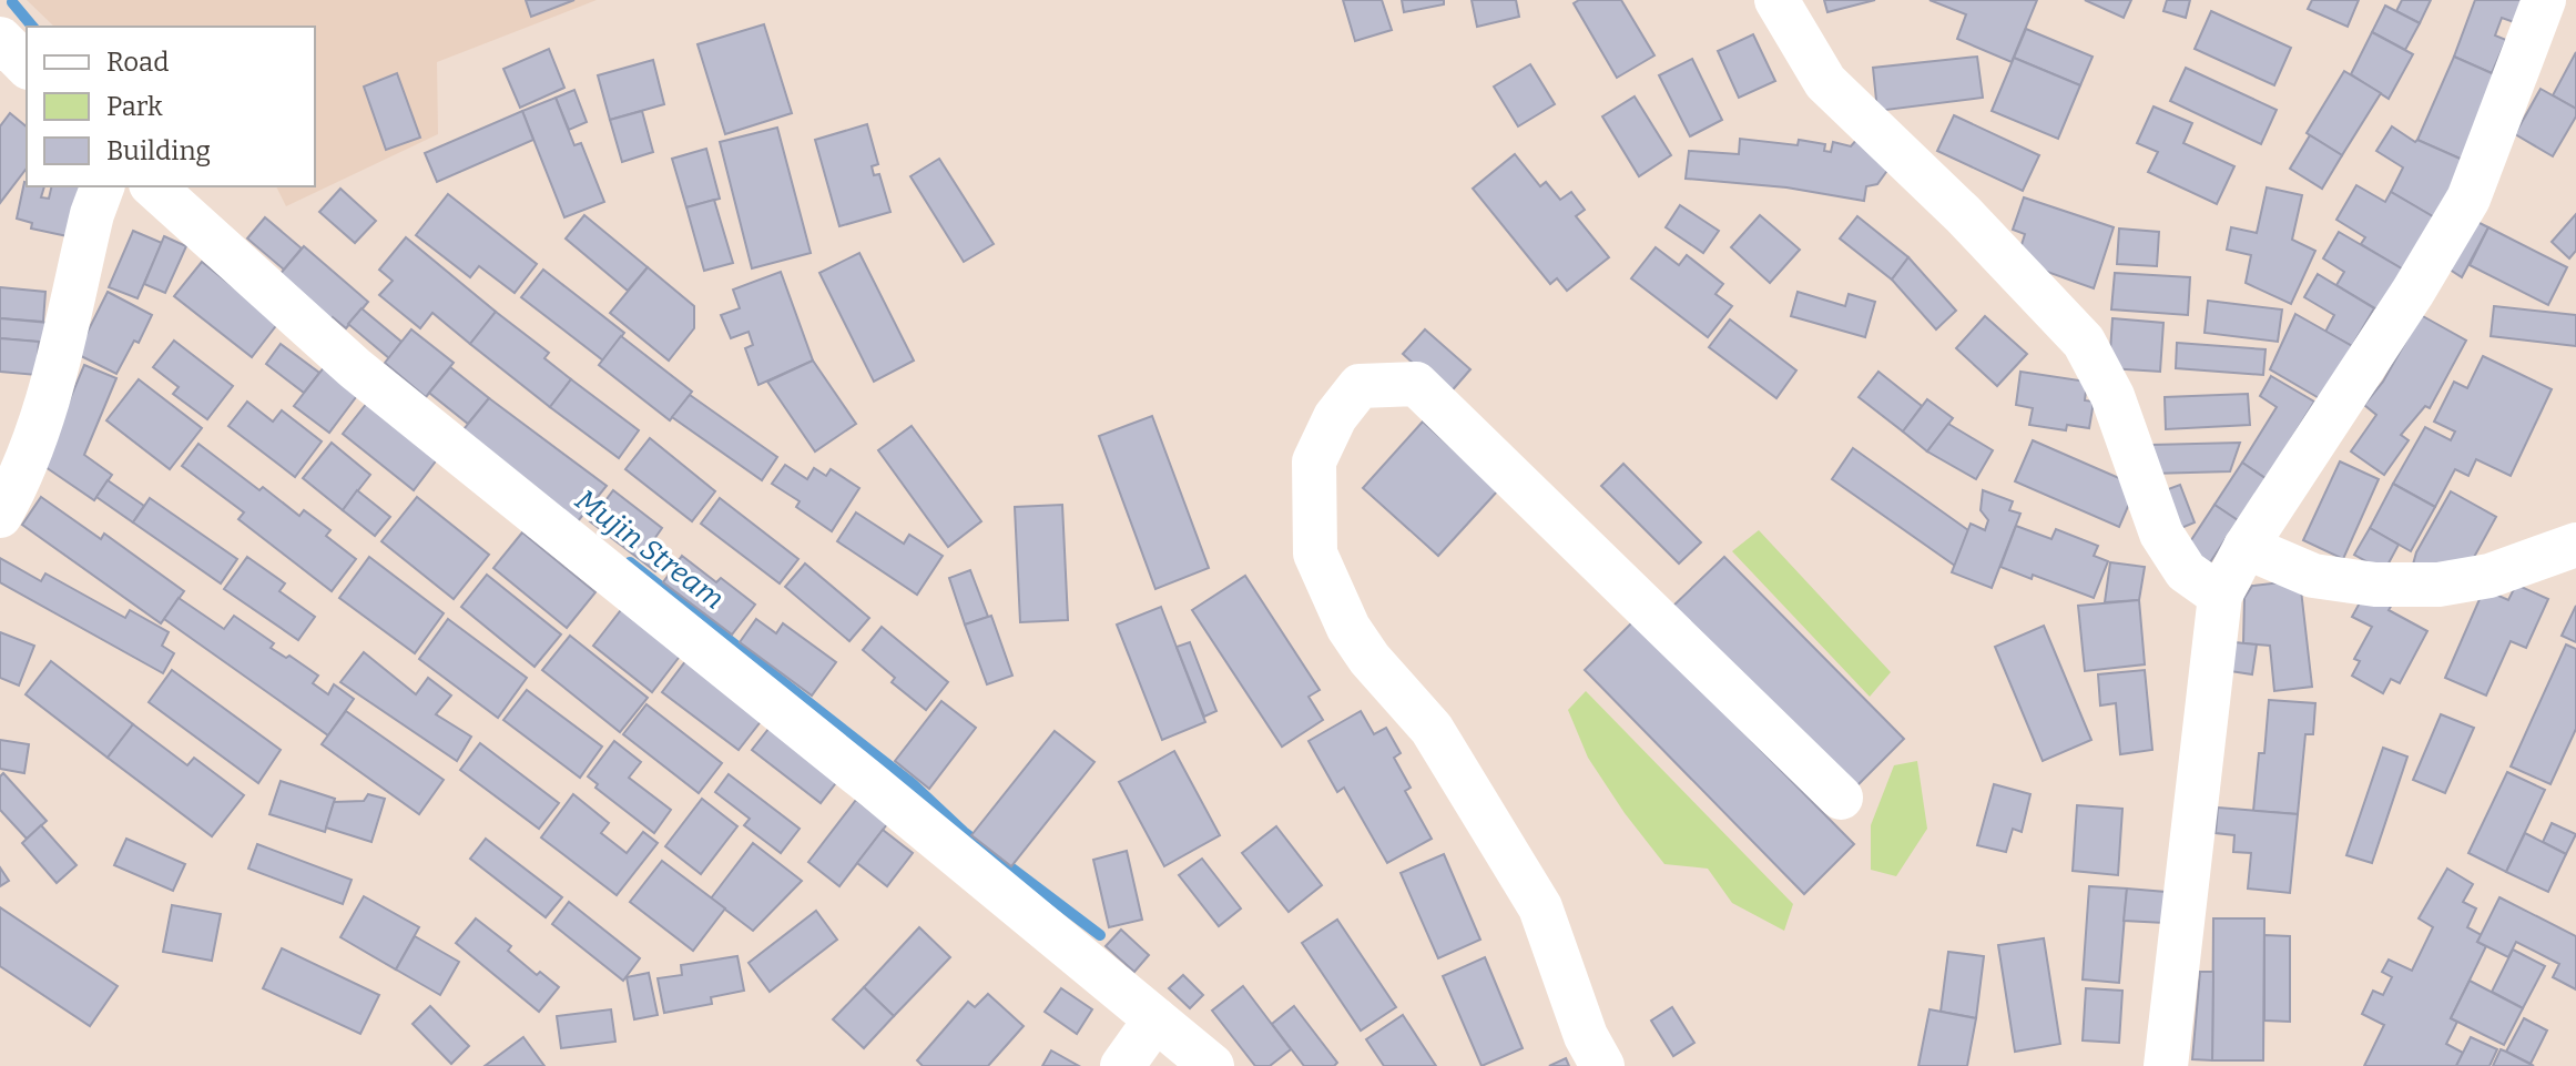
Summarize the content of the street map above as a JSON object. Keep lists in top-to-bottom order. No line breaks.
{"water":["Mujin Stream"],"legend":["Road","Park","Building"]}
